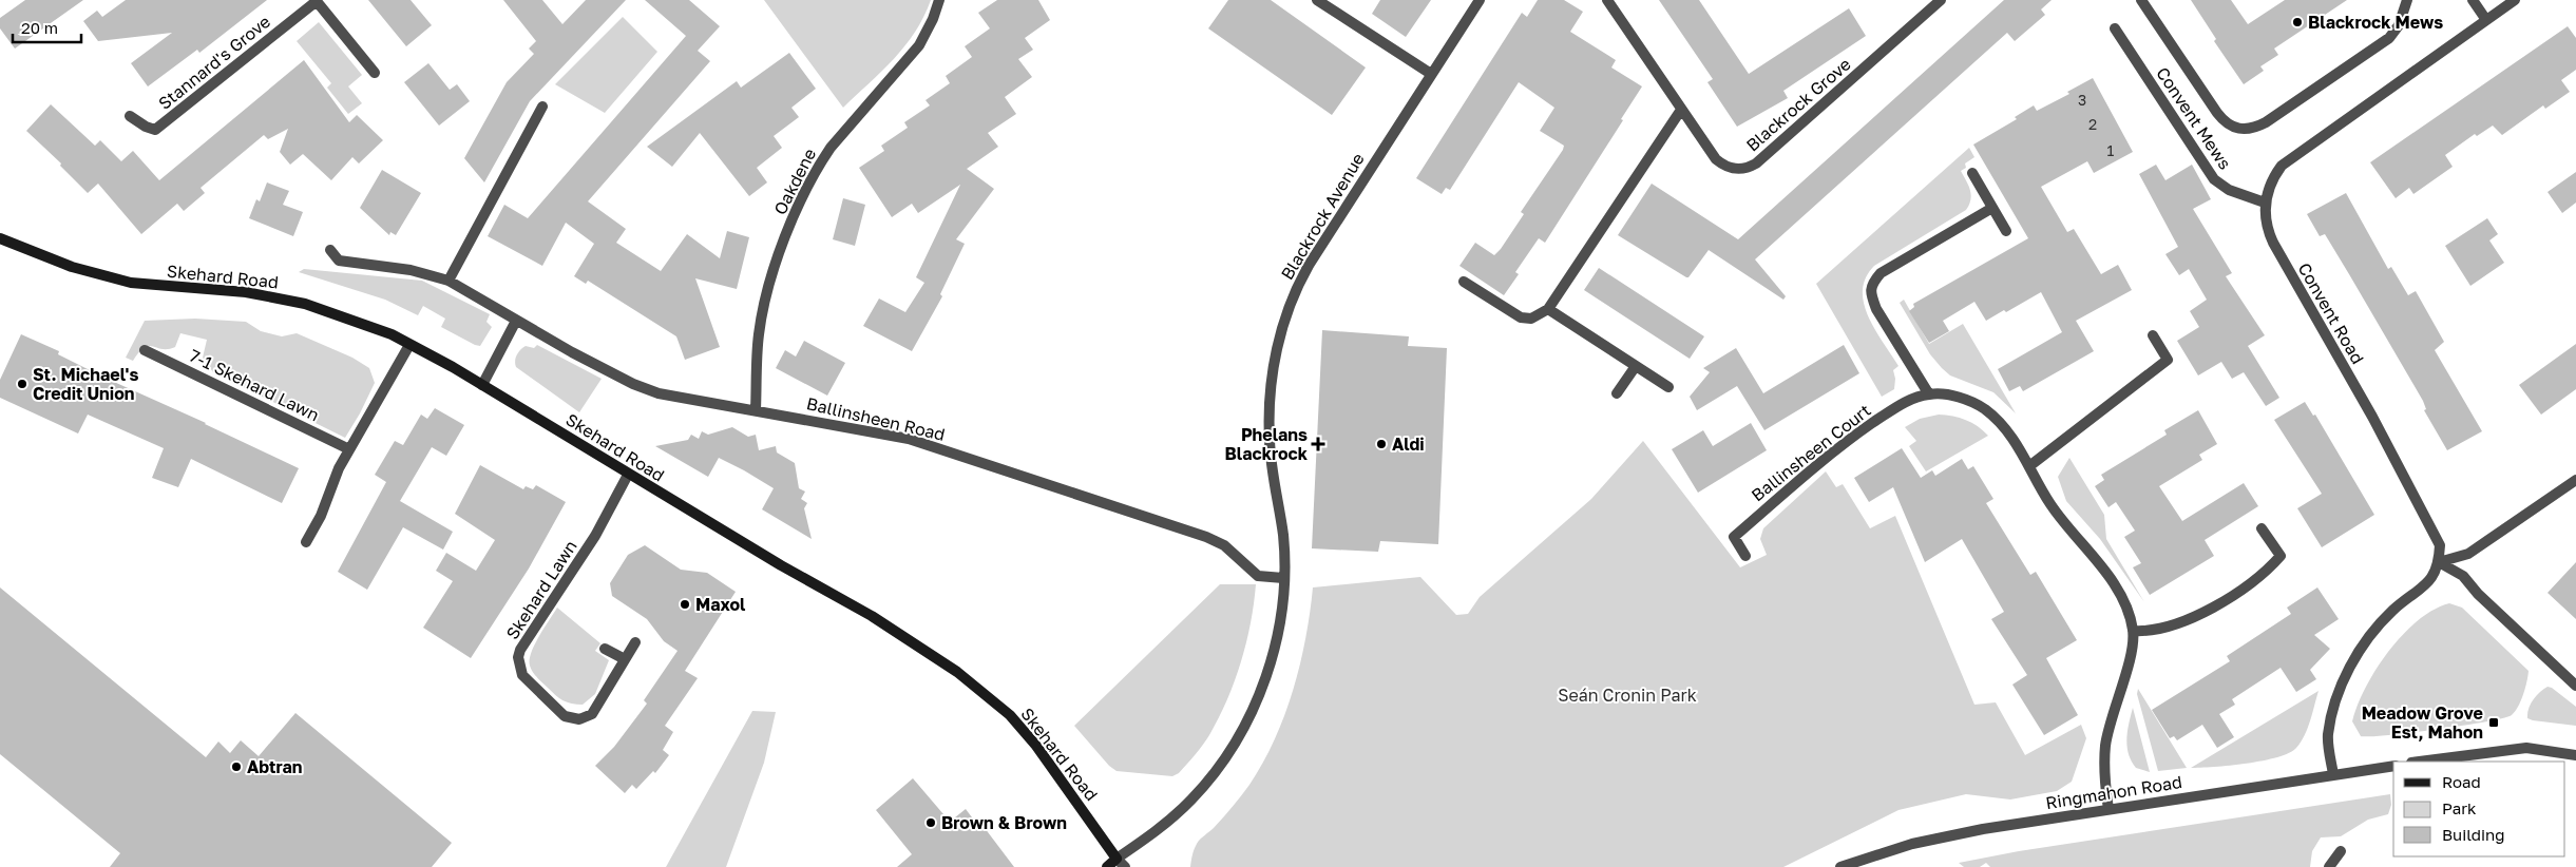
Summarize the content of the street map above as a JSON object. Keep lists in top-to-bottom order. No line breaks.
{"streets":{"main road":["Skehard Road"],"street":["Stannard's Grove","Blackrock Grove","Convent Mews","Oakdene","Blackrock Avenue","Convent Road","7-1 Skehard Lawn","Ballinsheen Road","Ballinsheen Court","Skehard Lawn","Ringmahon Road"]},"crossings":[["Convent Mews","Convent Road"],["Oakdene","Ballinsheen Road"],["Blackrock Avenue","Skehard Road"],["Blackrock Avenue","Ballinsheen Road"],["Skehard Road","Skehard Lawn"]],"parks":["Seán Cronin Park"],"places":{"other":["Blackrock Mews","St. Michael's Credit Union","Aldi","Maxol","Abtran","Brown & Brown"],"health":["Phelans Blackrock"],"transit":["Meadow Grove Est, Mahon"]},"house_numbers":["3","2","1"],"legend":["Road","Park","Building"],"scale_bar":"20 m"}
